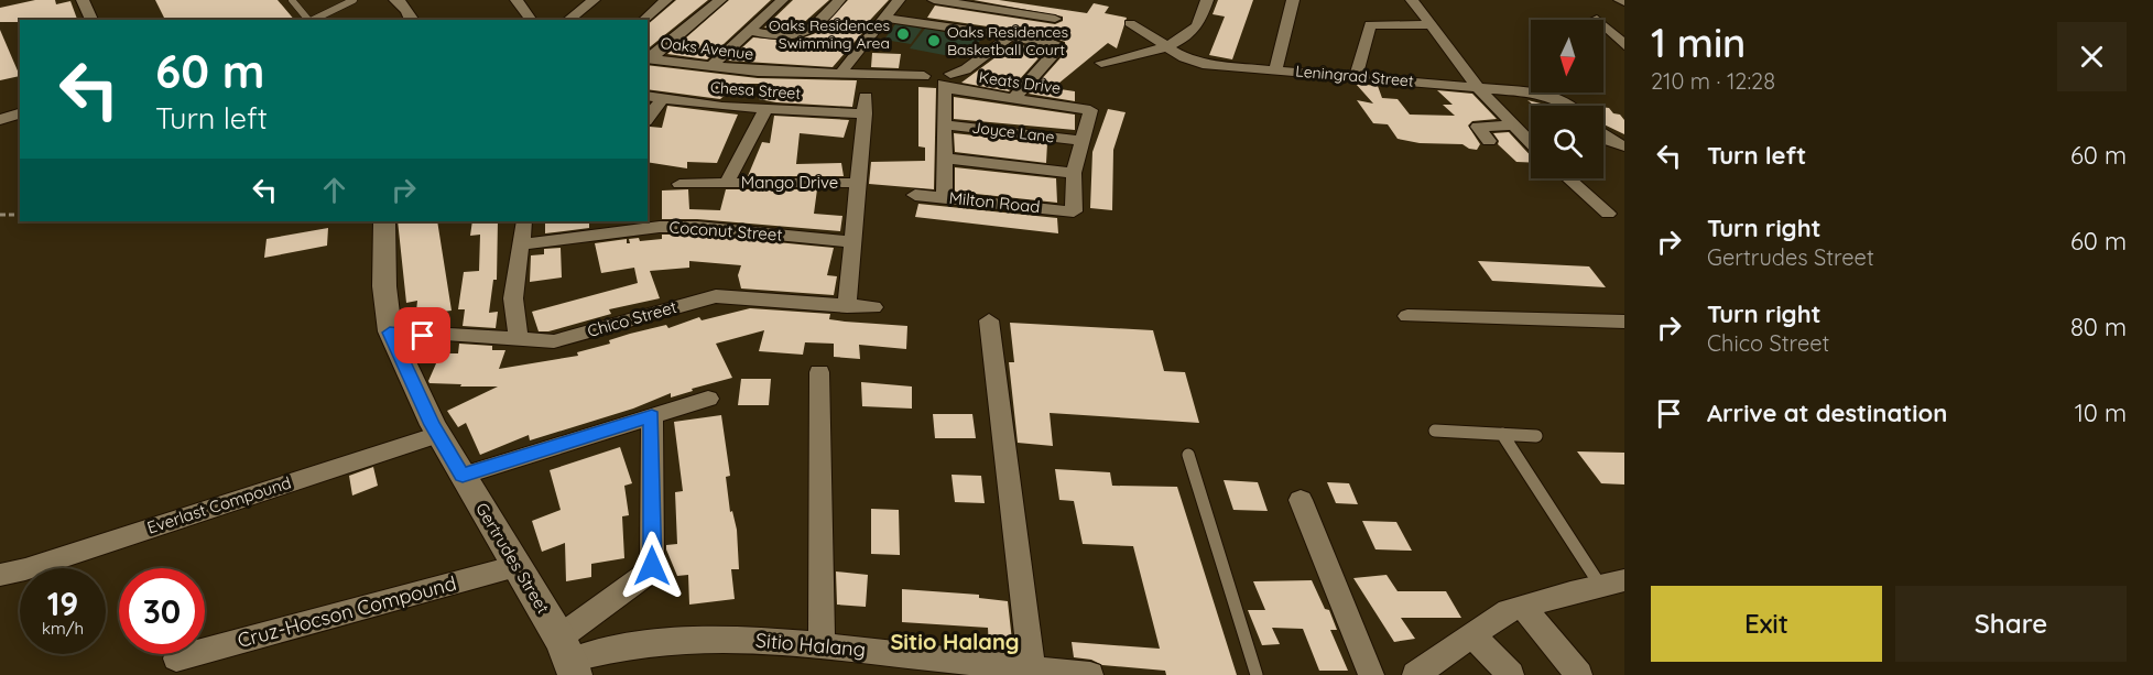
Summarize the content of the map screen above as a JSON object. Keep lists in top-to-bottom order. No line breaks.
{"streets":{"street":["Oaks Avenue","Leningrad Street","Keats Drive","Chesa Street","Joyce Lane","Mango Drive","Milton Road","Coconut Street","Chico Street","Everlast Compound","Gertrudes Street","Cruz-Hocson Compound","Sitio Halang"]},"crossings":[["Oaks Avenue","Keats Drive"],["Keats Drive","Joyce Lane"],["Chesa Street","Mango Drive"],["Chico Street","Gertrudes Street"],["Everlast Compound","Gertrudes Street"],["Gertrudes Street","Cruz-Hocson Compound"],["Gertrudes Street","Sitio Halang"]],"districts":["Sitio Halang"],"places":["Oaks Residences Swimming Area","Oaks Residences Basketball Court"],"north":"bottom","page":{"heading":["1 min","210 m · 12:28"],"turn":["60 m","Turn left"],"list":[{"name":"Turn left","value":"60 m"},{"name":"Turn right","note":"Gertrudes Street","value":"60 m"},{"name":"Turn right","note":"Chico Street","value":"80 m"},{"name":"Arrive at destination","value":"10 m"}],"speed":"19 km/h","limit":"30","buttons":["Exit","Share"]}}
